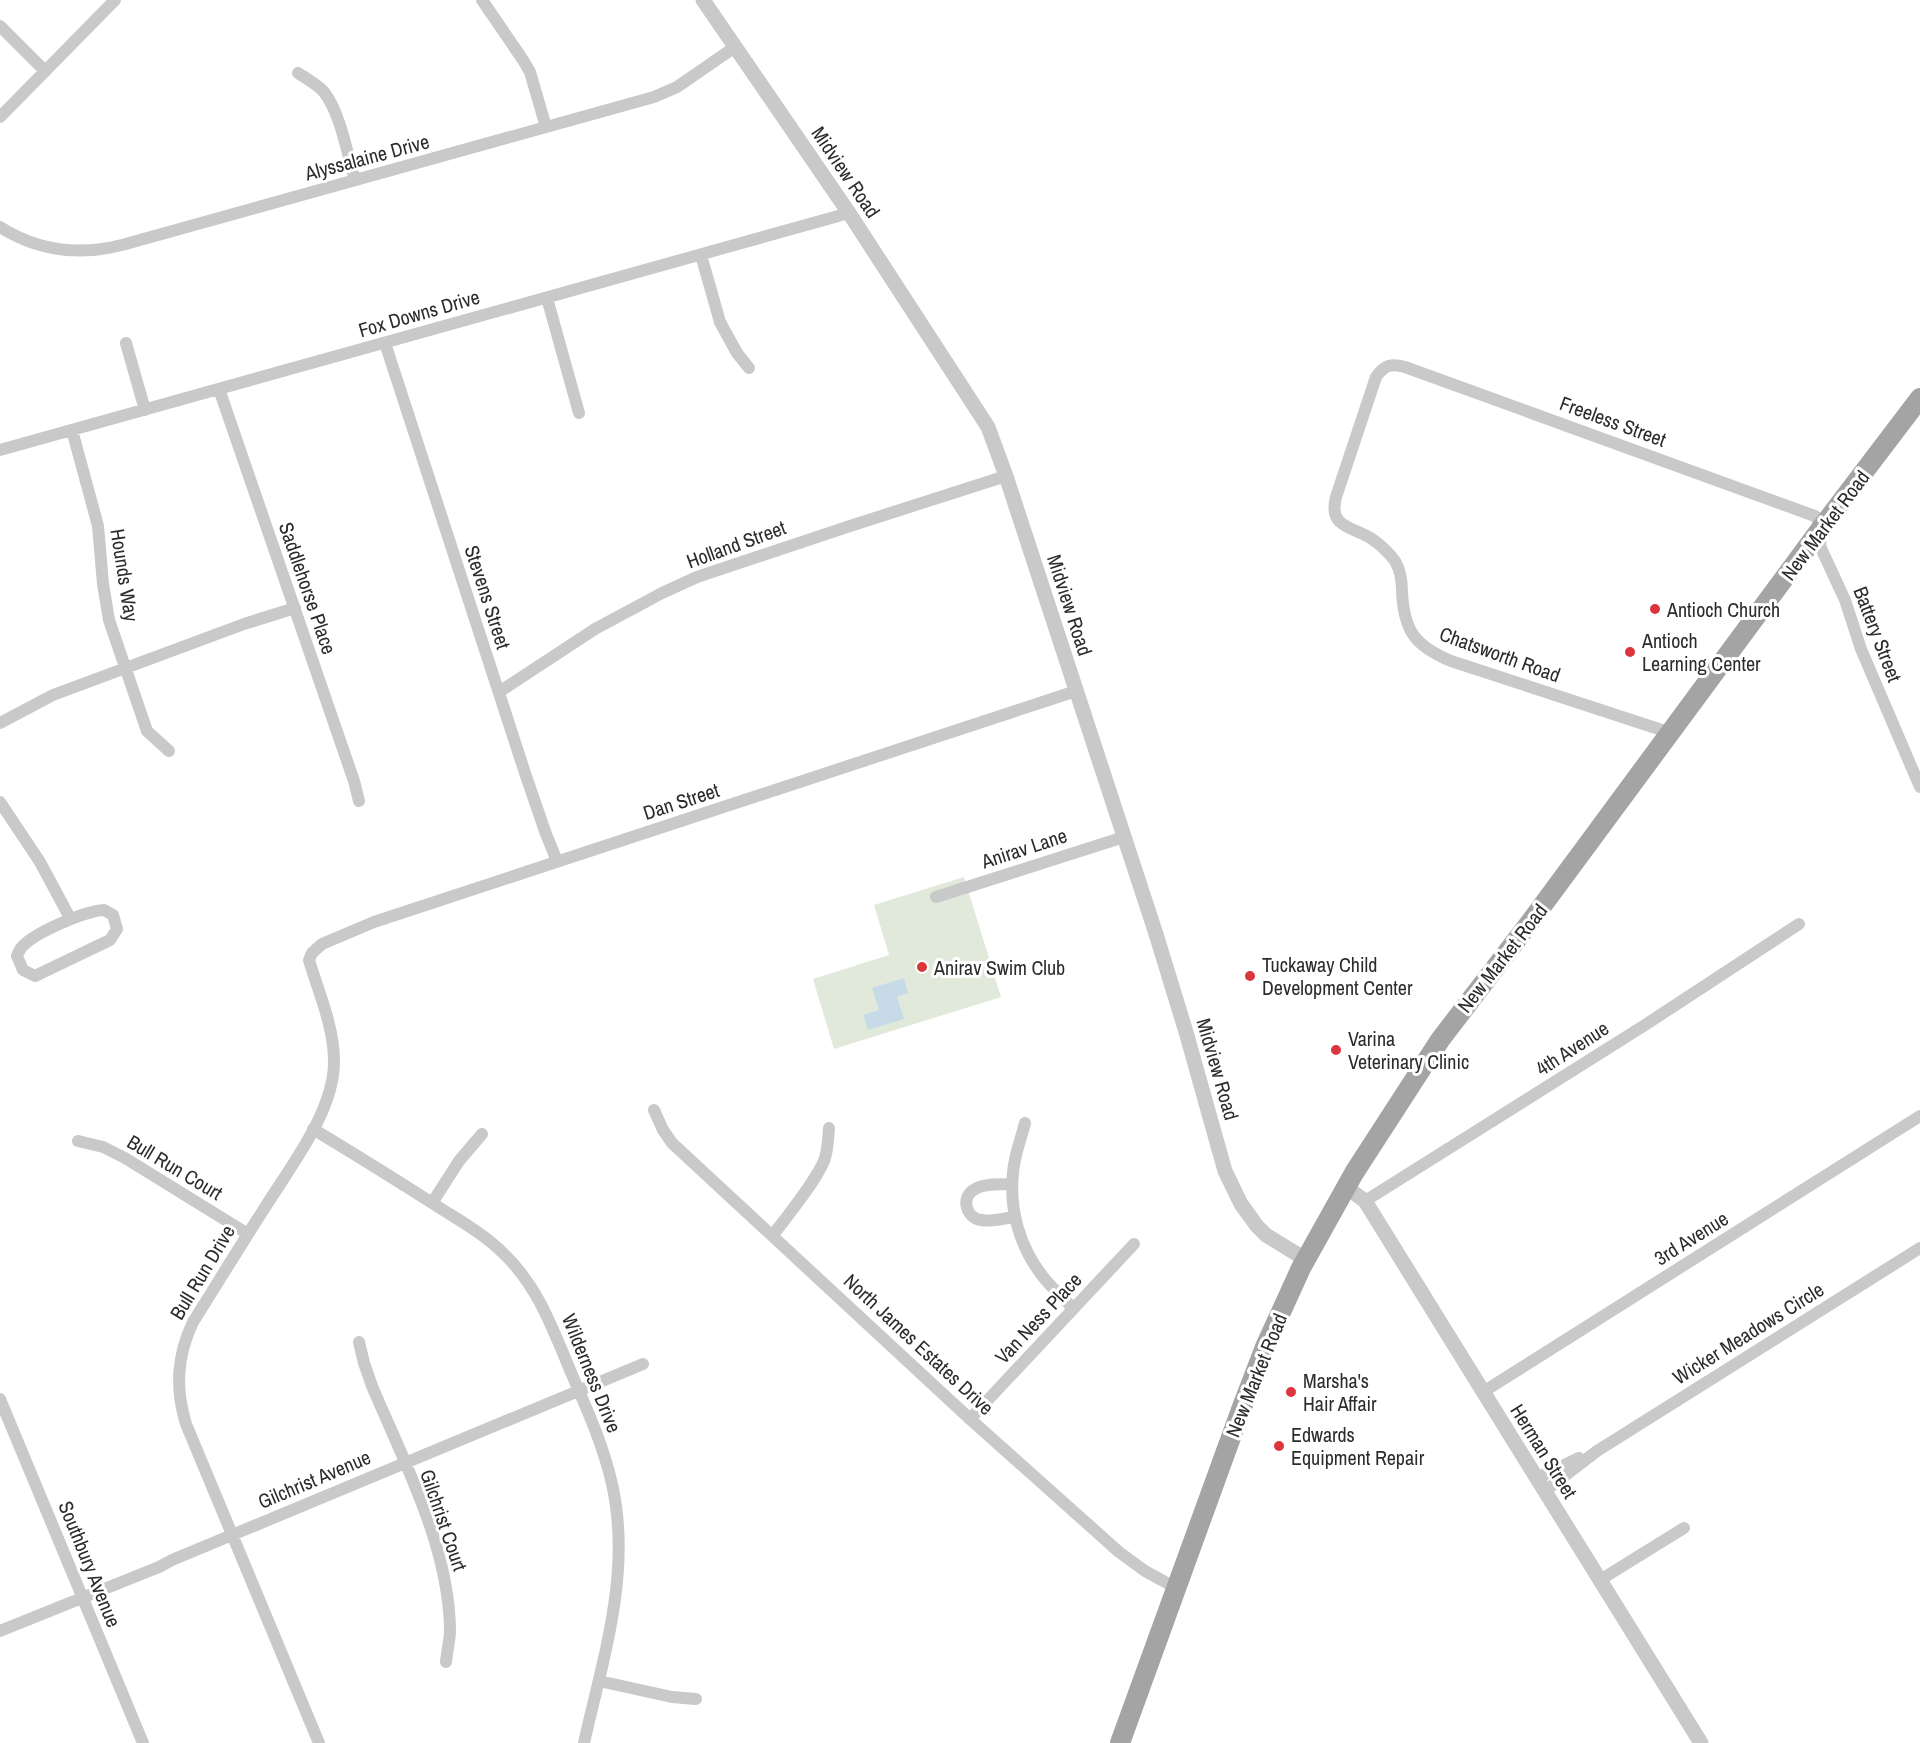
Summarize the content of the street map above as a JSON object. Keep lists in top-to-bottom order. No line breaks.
{"streets":{"main road":["New Market Road"],"street":["Alyssalaine Drive","Midview Road","Fox Downs Drive","Freeless Street","Holland Street","Hounds Way","Saddlehorse Place","Stevens Street","Battery Street","Chatsworth Road","Dan Street","Anirav Lane","4th Avenue","Bull Run Court","3rd Avenue","Bull Run Drive","Van Ness Place","Wicker Meadows Circle","North James Estates Drive","Wilderness Drive","Herman Street","Gilchrist Avenue","Gilchrist Court","Southbury Avenue"]},"crossings":[["Alyssalaine Drive","Midview Road"],["Midview Road","Fox Downs Drive"],["Midview Road","New Market Road"],["Midview Road","Holland Street"],["Midview Road","Dan Street"],["Midview Road","Anirav Lane"],["Fox Downs Drive","Hounds Way"],["Fox Downs Drive","Saddlehorse Place"],["Fox Downs Drive","Stevens Street"],["Freeless Street","New Market Road"],["Freeless Street","Battery Street"],["Freeless Street","Chatsworth Road"],["New Market Road","Battery Street"],["New Market Road","Chatsworth Road"],["New Market Road","North James Estates Drive"],["New Market Road","Herman Street"],["Holland Street","Stevens Street"],["Stevens Street","Dan Street"],["Dan Street","Bull Run Drive"],["4th Avenue","Herman Street"],["Bull Run Court","Bull Run Drive"],["3rd Avenue","Herman Street"],["Bull Run Drive","Wilderness Drive"],["Bull Run Drive","Gilchrist Avenue"],["Van Ness Place","North James Estates Drive"],["Wicker Meadows Circle","Herman Street"],["Wilderness Drive","Gilchrist Avenue"],["Gilchrist Avenue","Gilchrist Court"],["Gilchrist Avenue","Southbury Avenue"]],"places":["Antioch Church","Antioch Learning Center","Anirav Swim Club","Tuckaway Child Development Center","Varina Veterinary Clinic","Marsha's Hair Affair","Edwards Equipment Repair"]}
